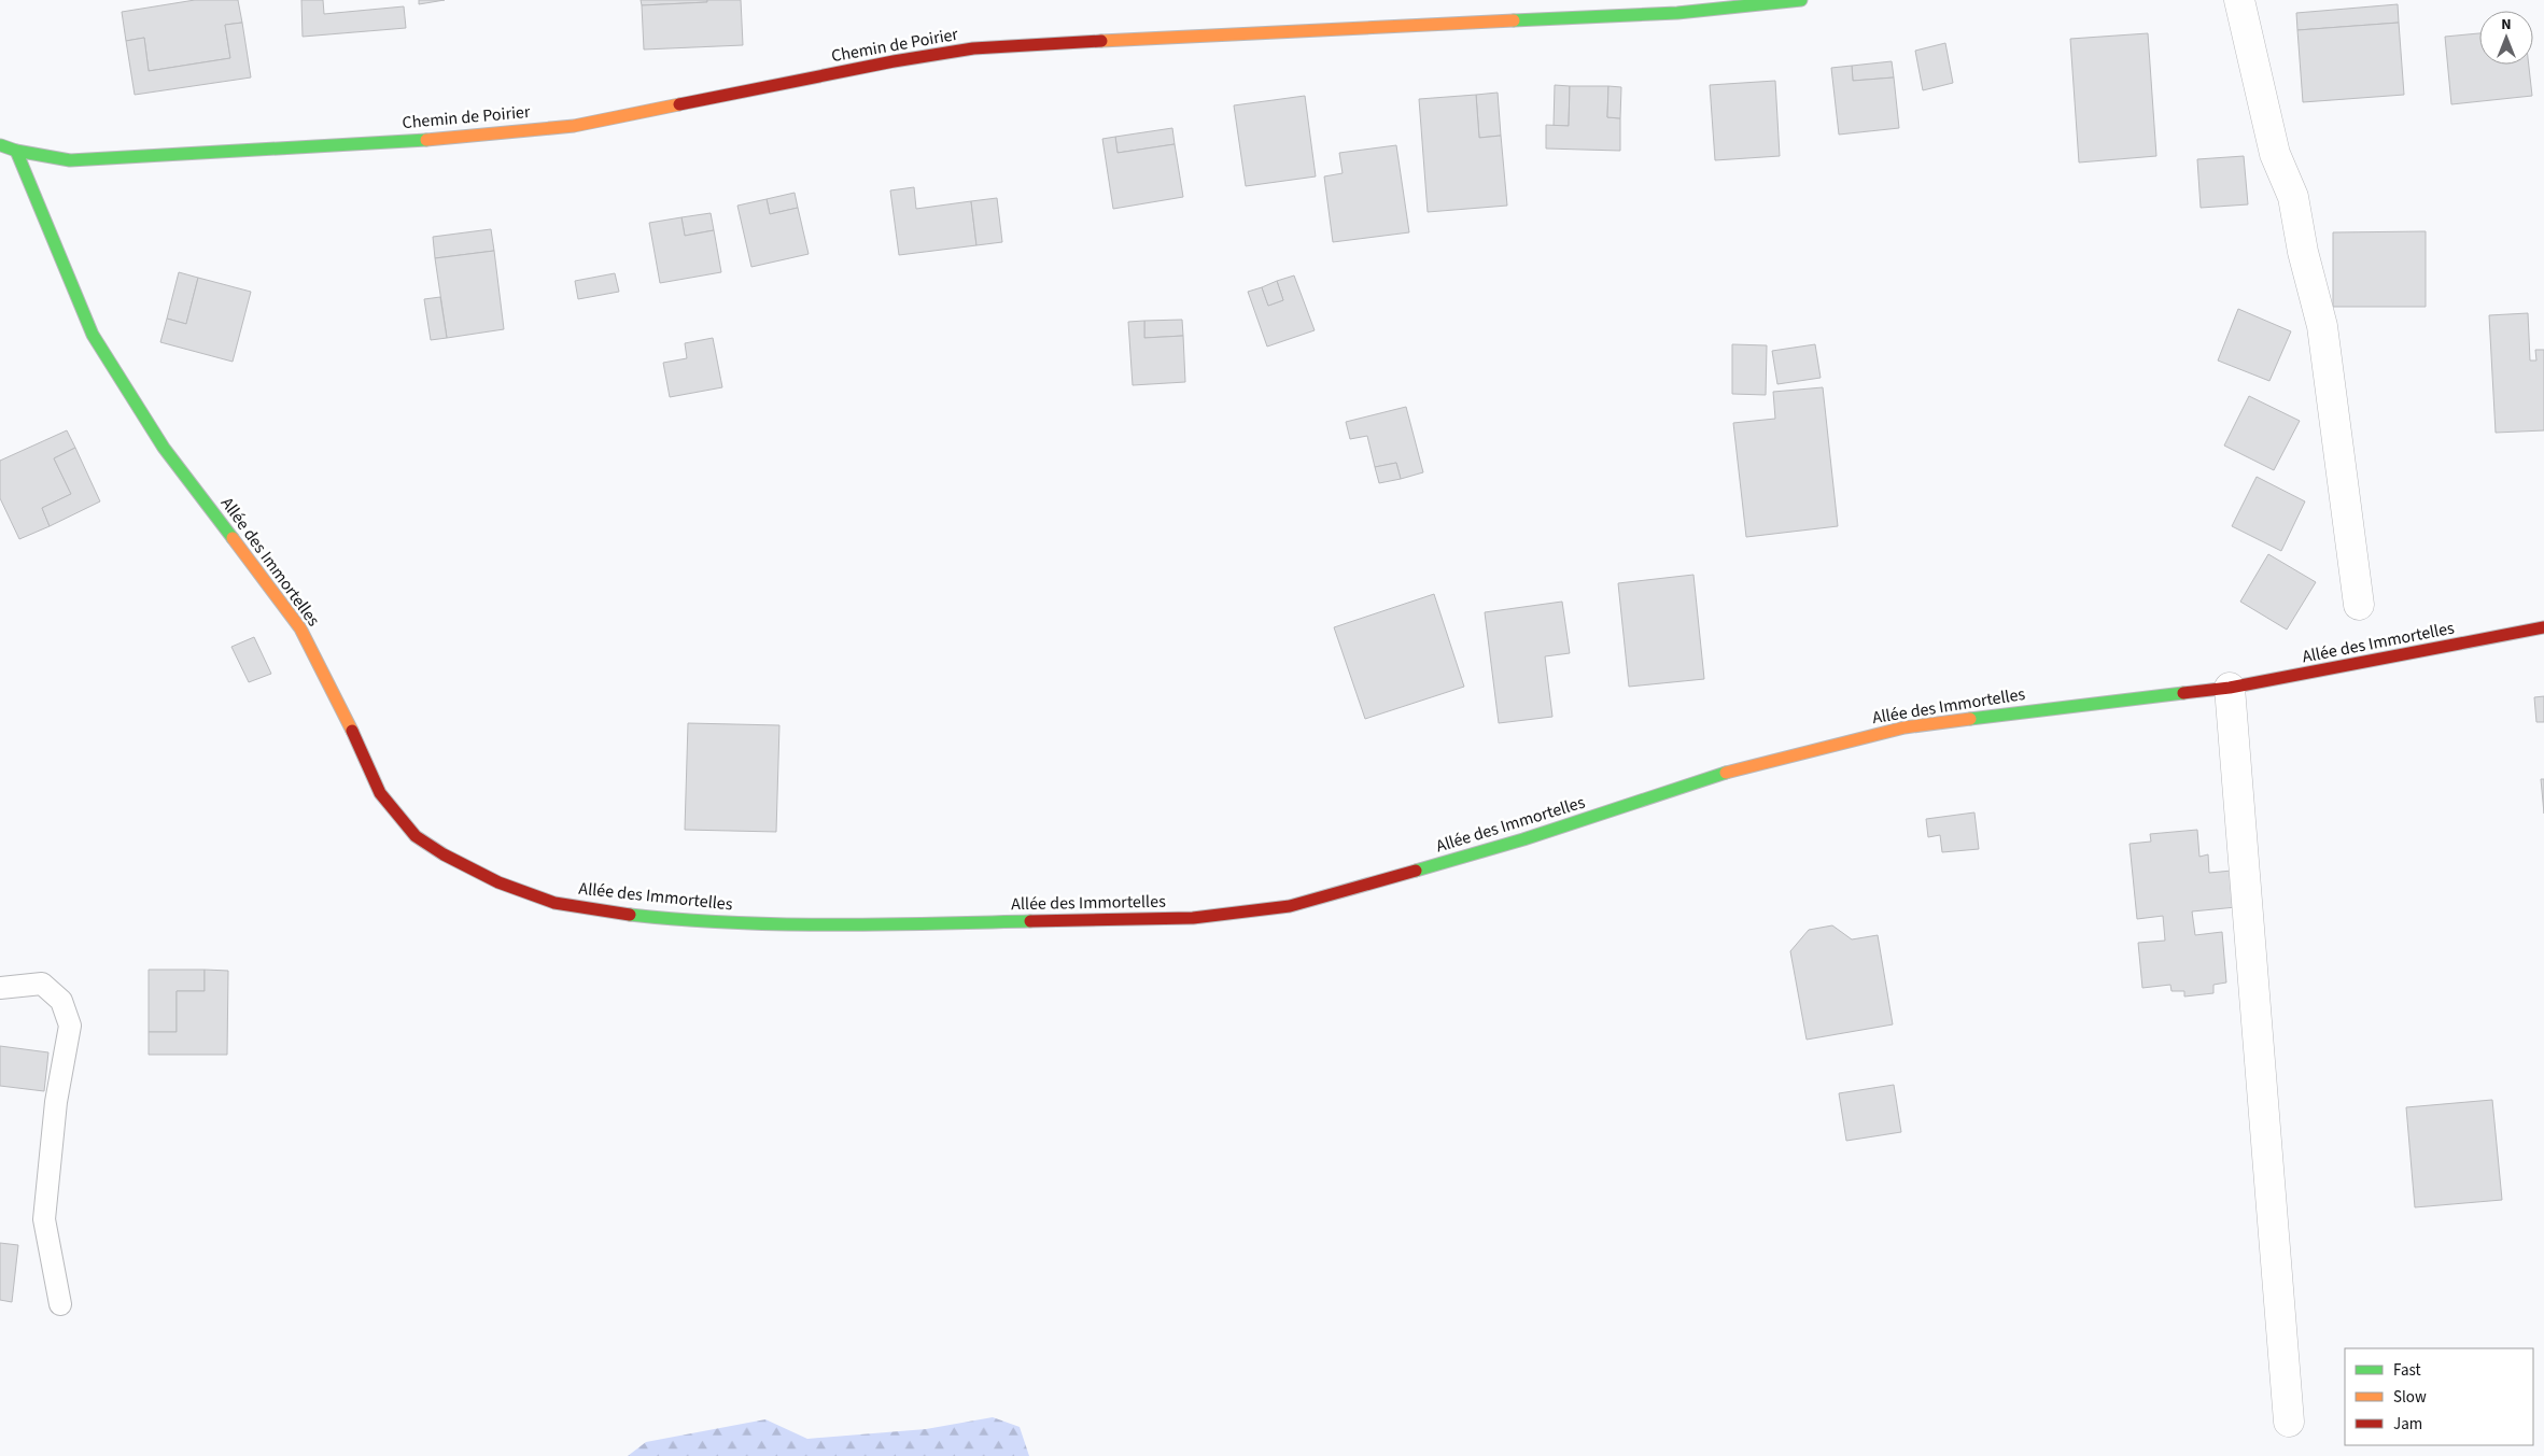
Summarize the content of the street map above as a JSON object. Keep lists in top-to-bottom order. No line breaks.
{"streets":{"street":["Chemin de Poirier","Allée des Immortelles"]},"crossings":[["Chemin de Poirier","Allée des Immortelles"]],"legend":["Fast","Slow","Jam"],"north":"top"}
